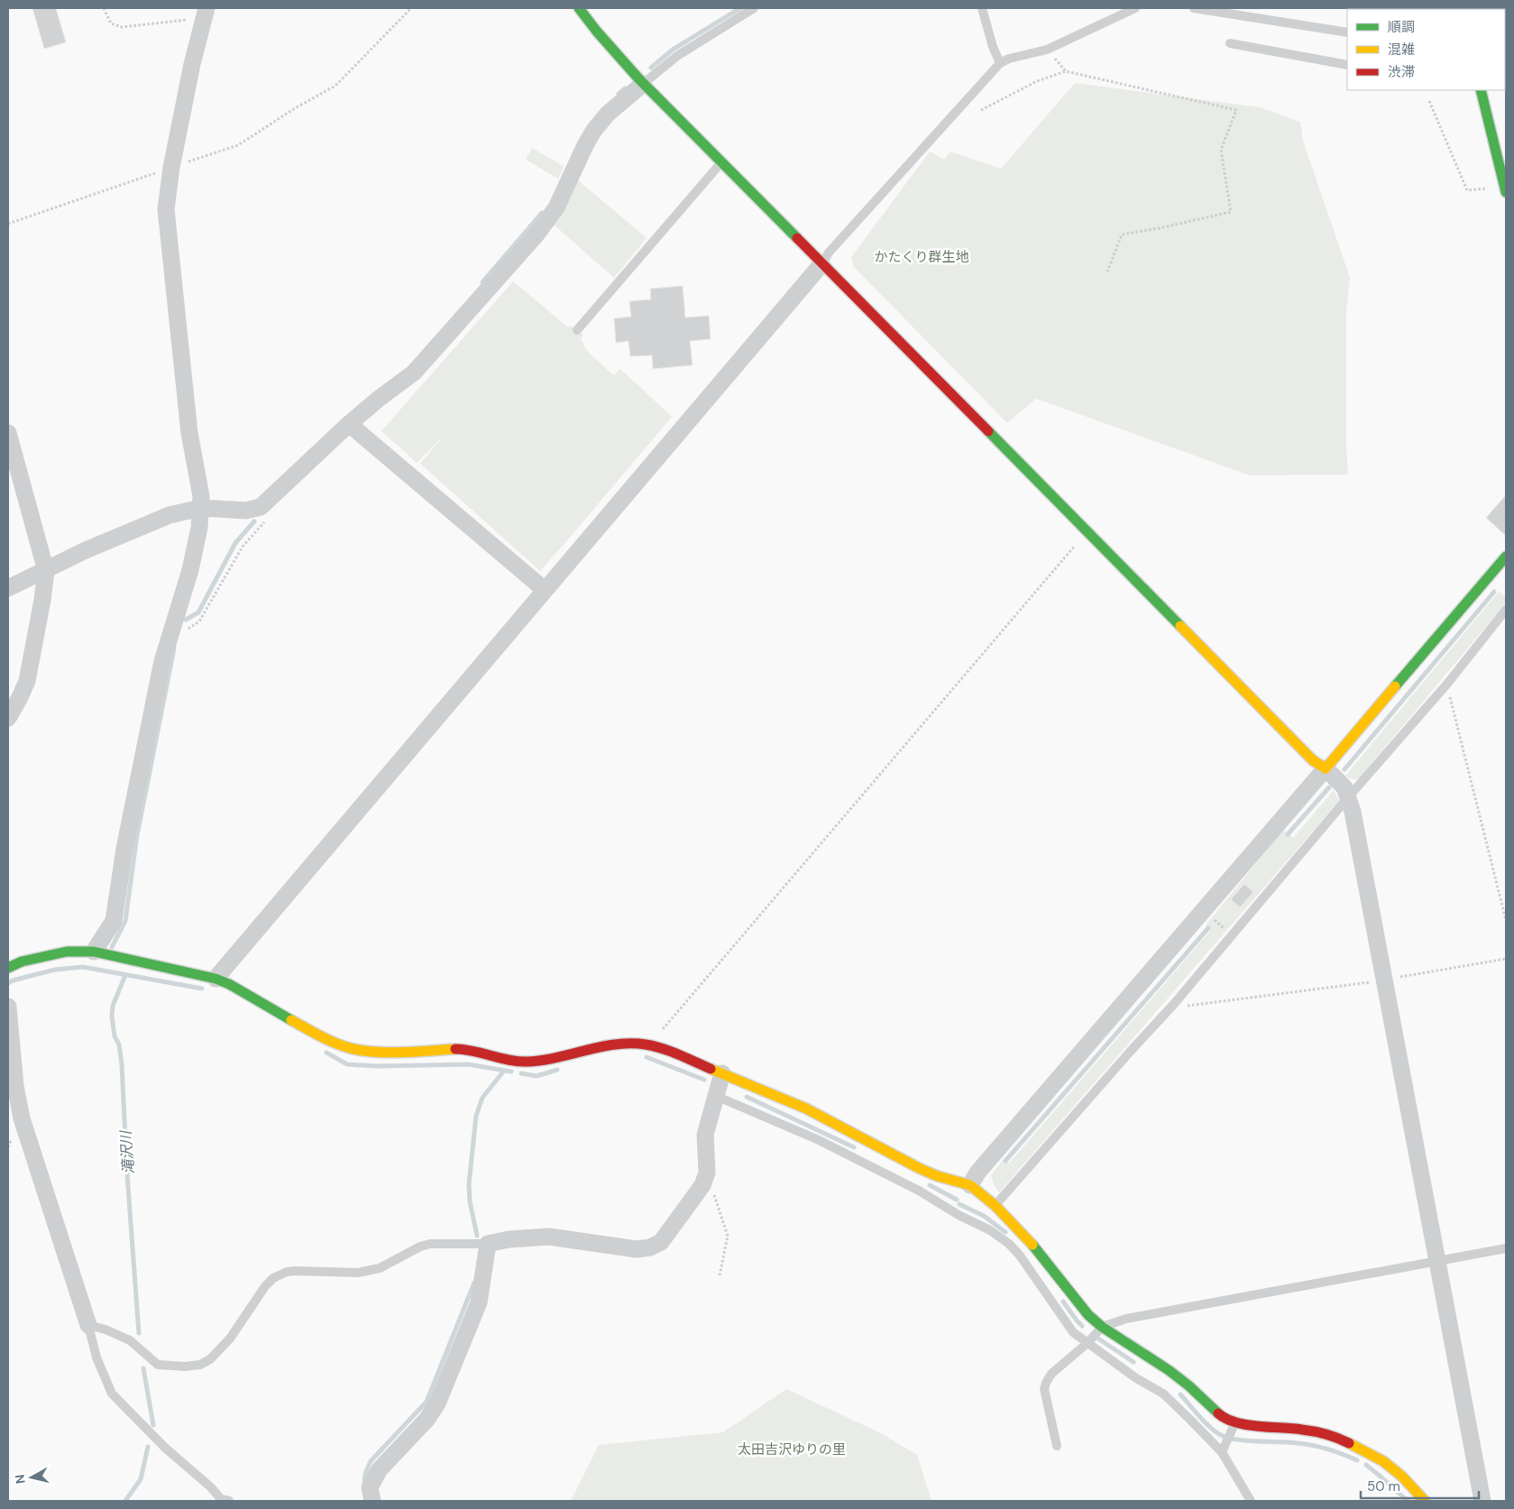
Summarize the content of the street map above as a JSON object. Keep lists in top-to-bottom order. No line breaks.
{"water":["滝沢川"],"parks":["かたくり群生地","太田吉沢ゆりの里"],"legend":["順調","混雑","渋滞"],"scale_bar":"50 m","north":"left"}
